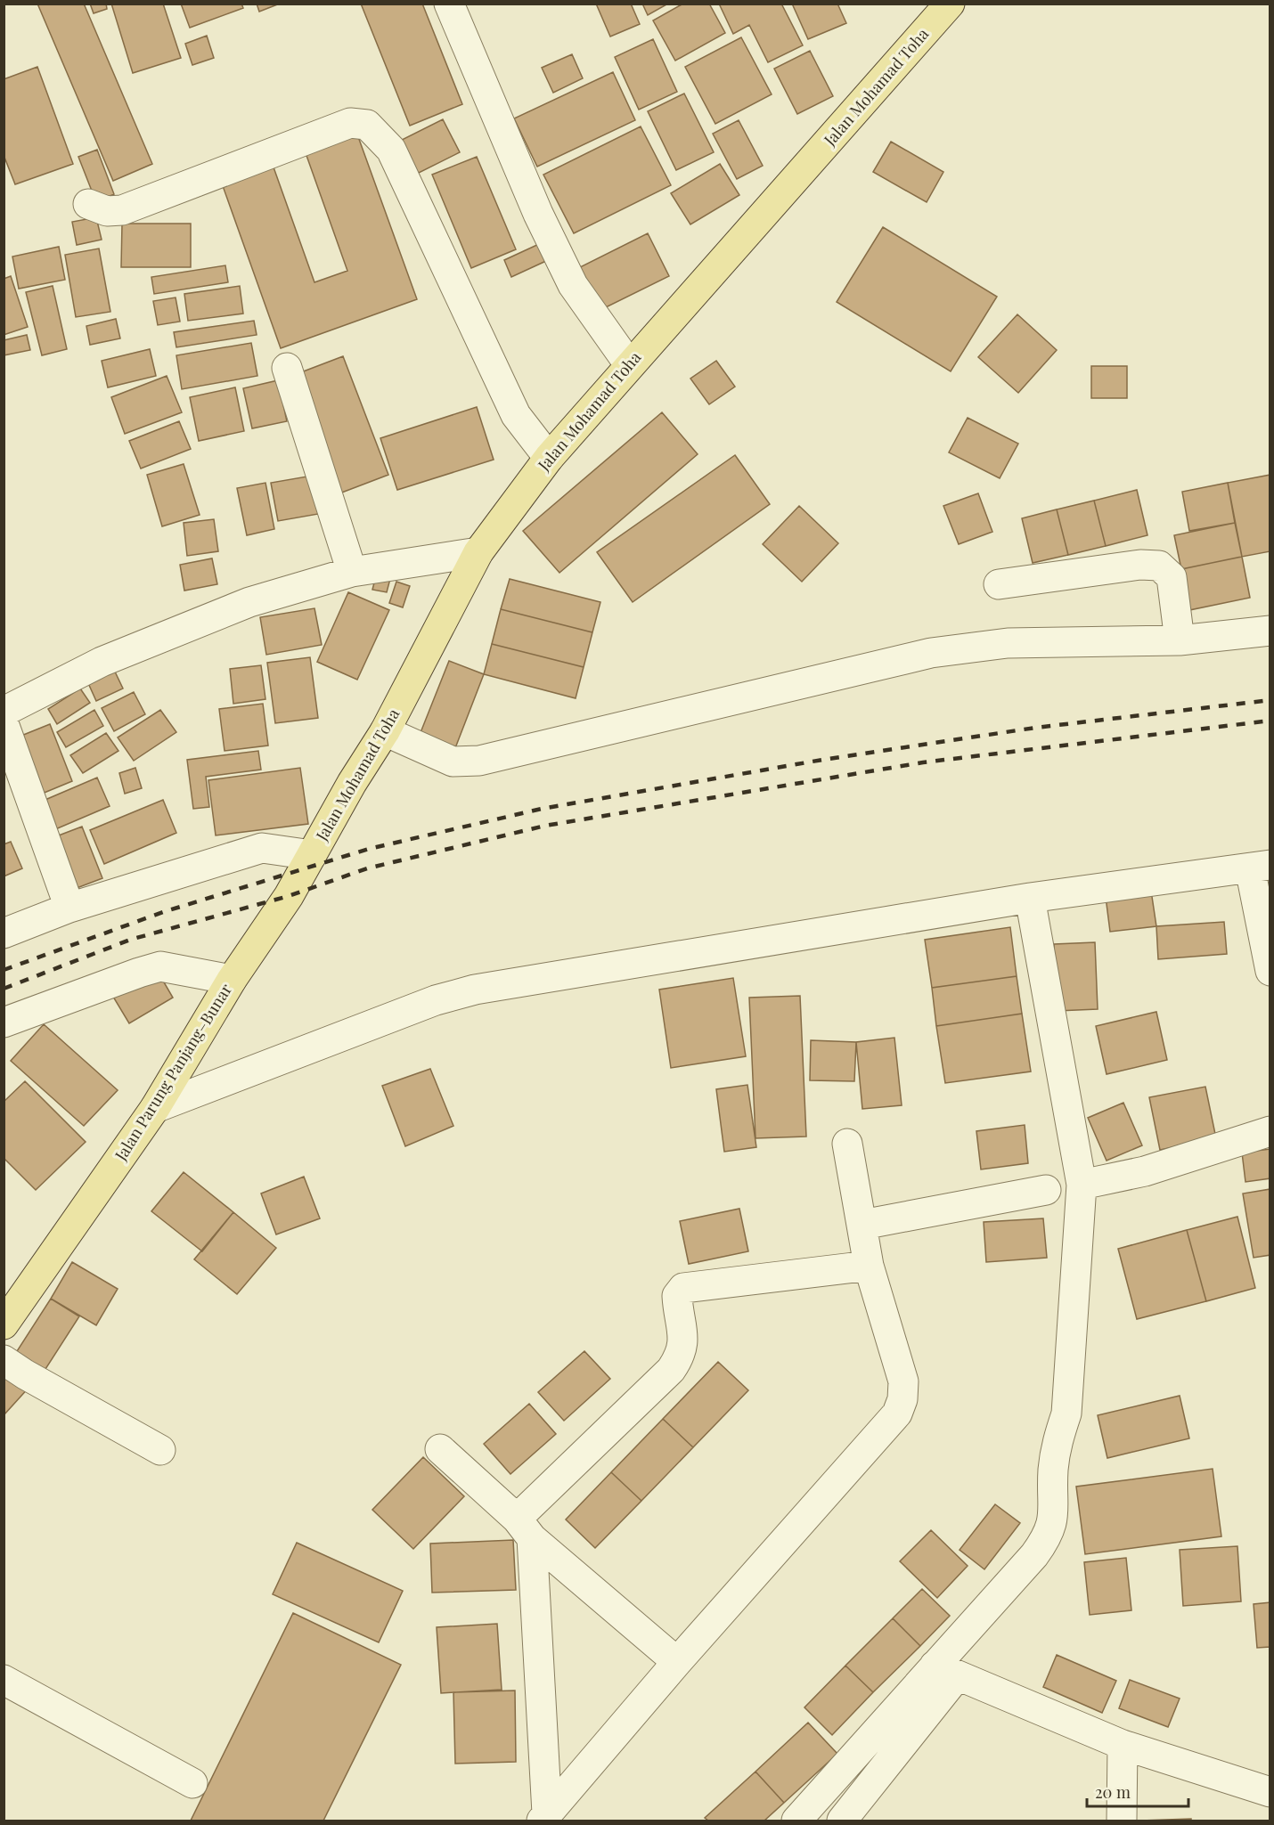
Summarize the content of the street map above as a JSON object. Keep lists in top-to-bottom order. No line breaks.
{"streets":{"main road":["Jalan Mohamad Toha","Jalan Parung Panjang–Bunar"]},"crossings":[["Jalan Mohamad Toha","Jalan Parung Panjang–Bunar"]],"scale_bar":"20 m"}
